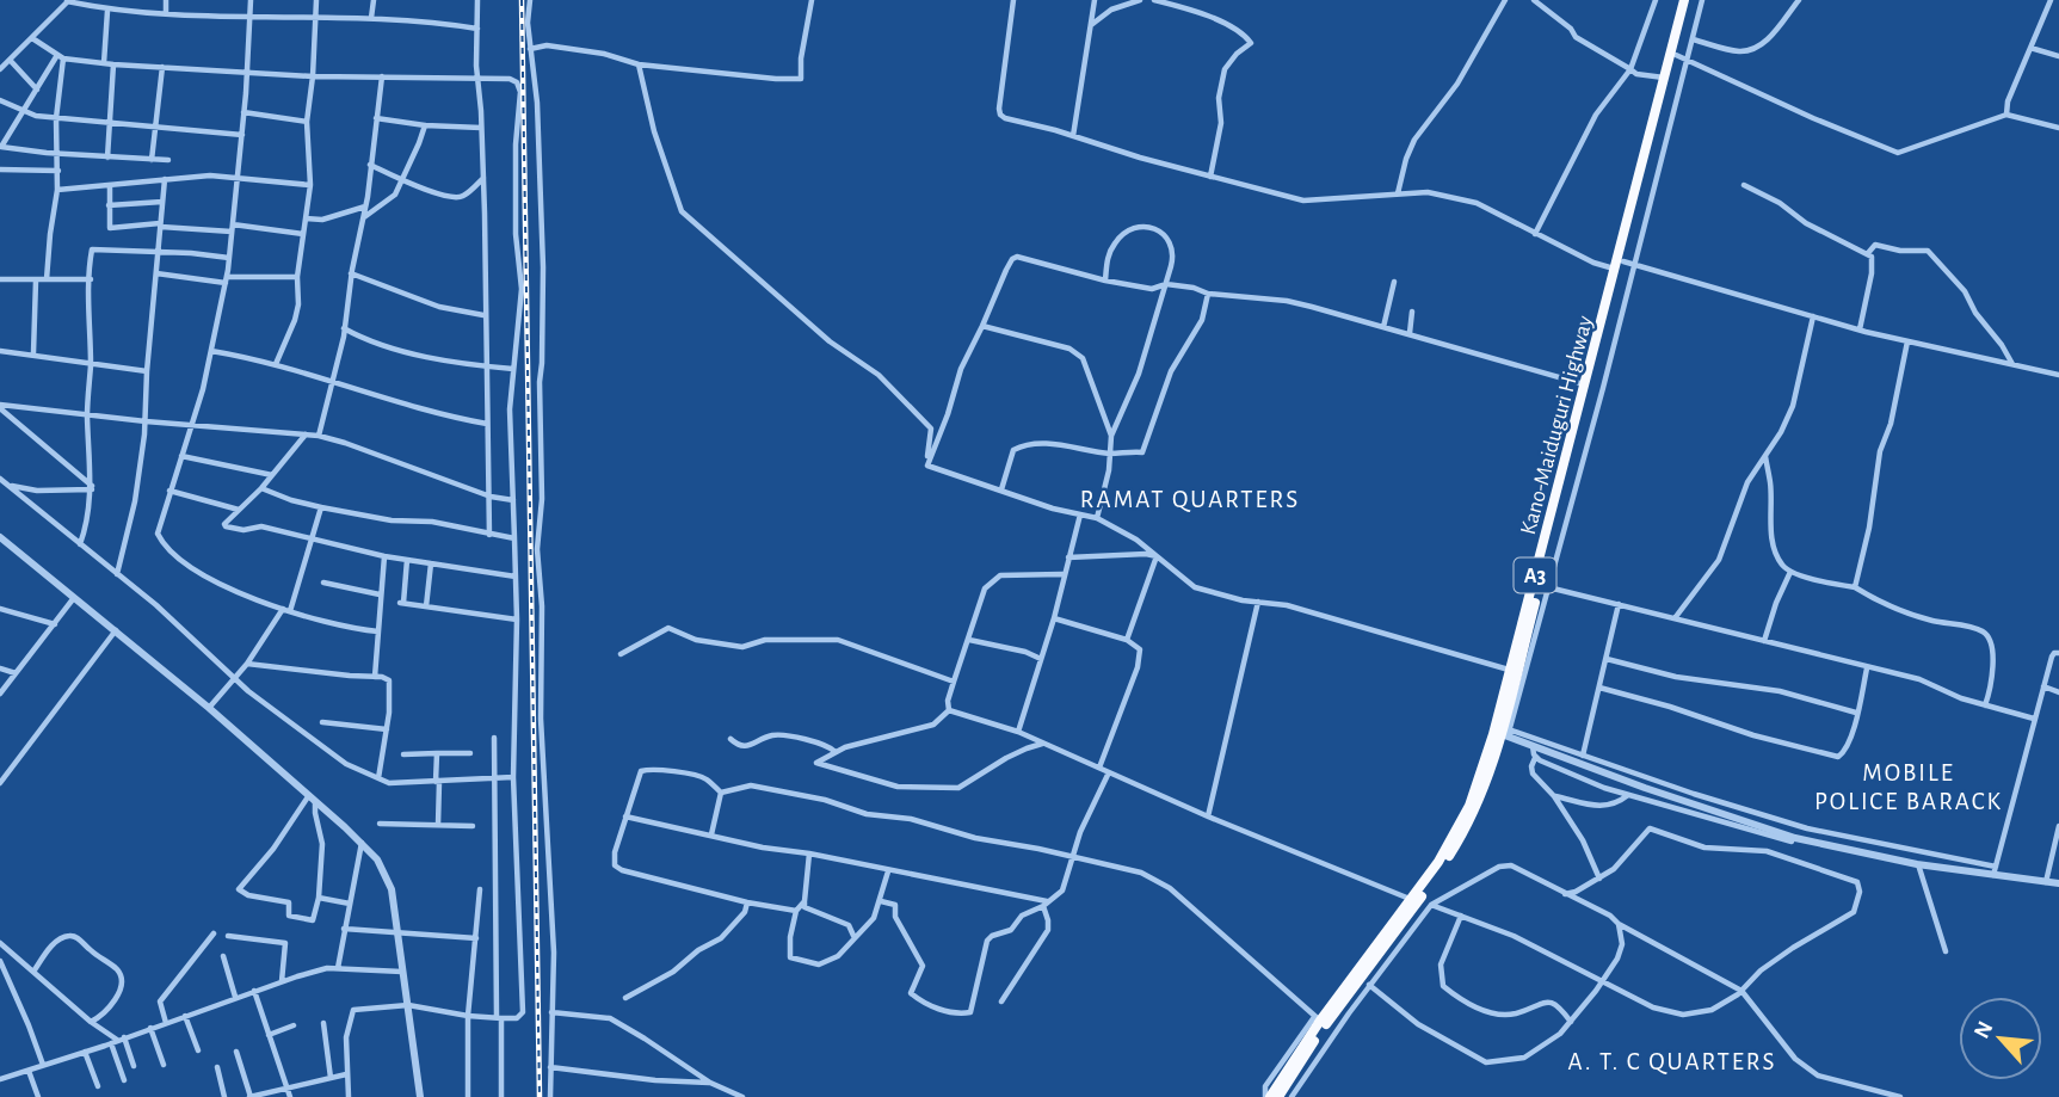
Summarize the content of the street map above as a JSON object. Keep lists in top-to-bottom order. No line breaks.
{"streets":{"highway":["Kano-Maiduguri Highway","A3"]},"districts":["RAMAT QUARTERS","MOBILE POLICE BARACK","A. T. C QUARTERS"],"north":"top left"}
